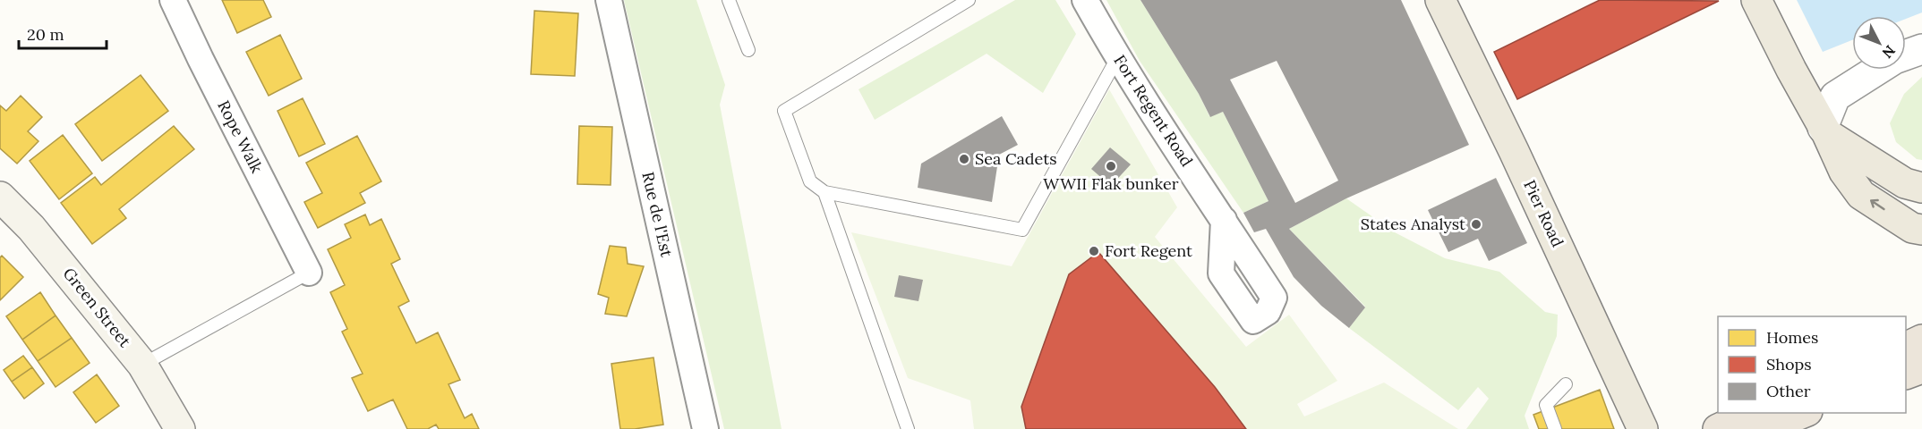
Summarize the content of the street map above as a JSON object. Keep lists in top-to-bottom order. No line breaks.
{"streets":{"main road":["Pier Road","Green Street"],"street":["Fort Regent Road","Rope Walk","Rue de l'Est"]},"places":["Sea Cadets","WWII Flak bunker","States Analyst","Fort Regent"],"legend":["Homes","Shops","Other"],"scale_bar":"20 m","north":"bottom right"}
